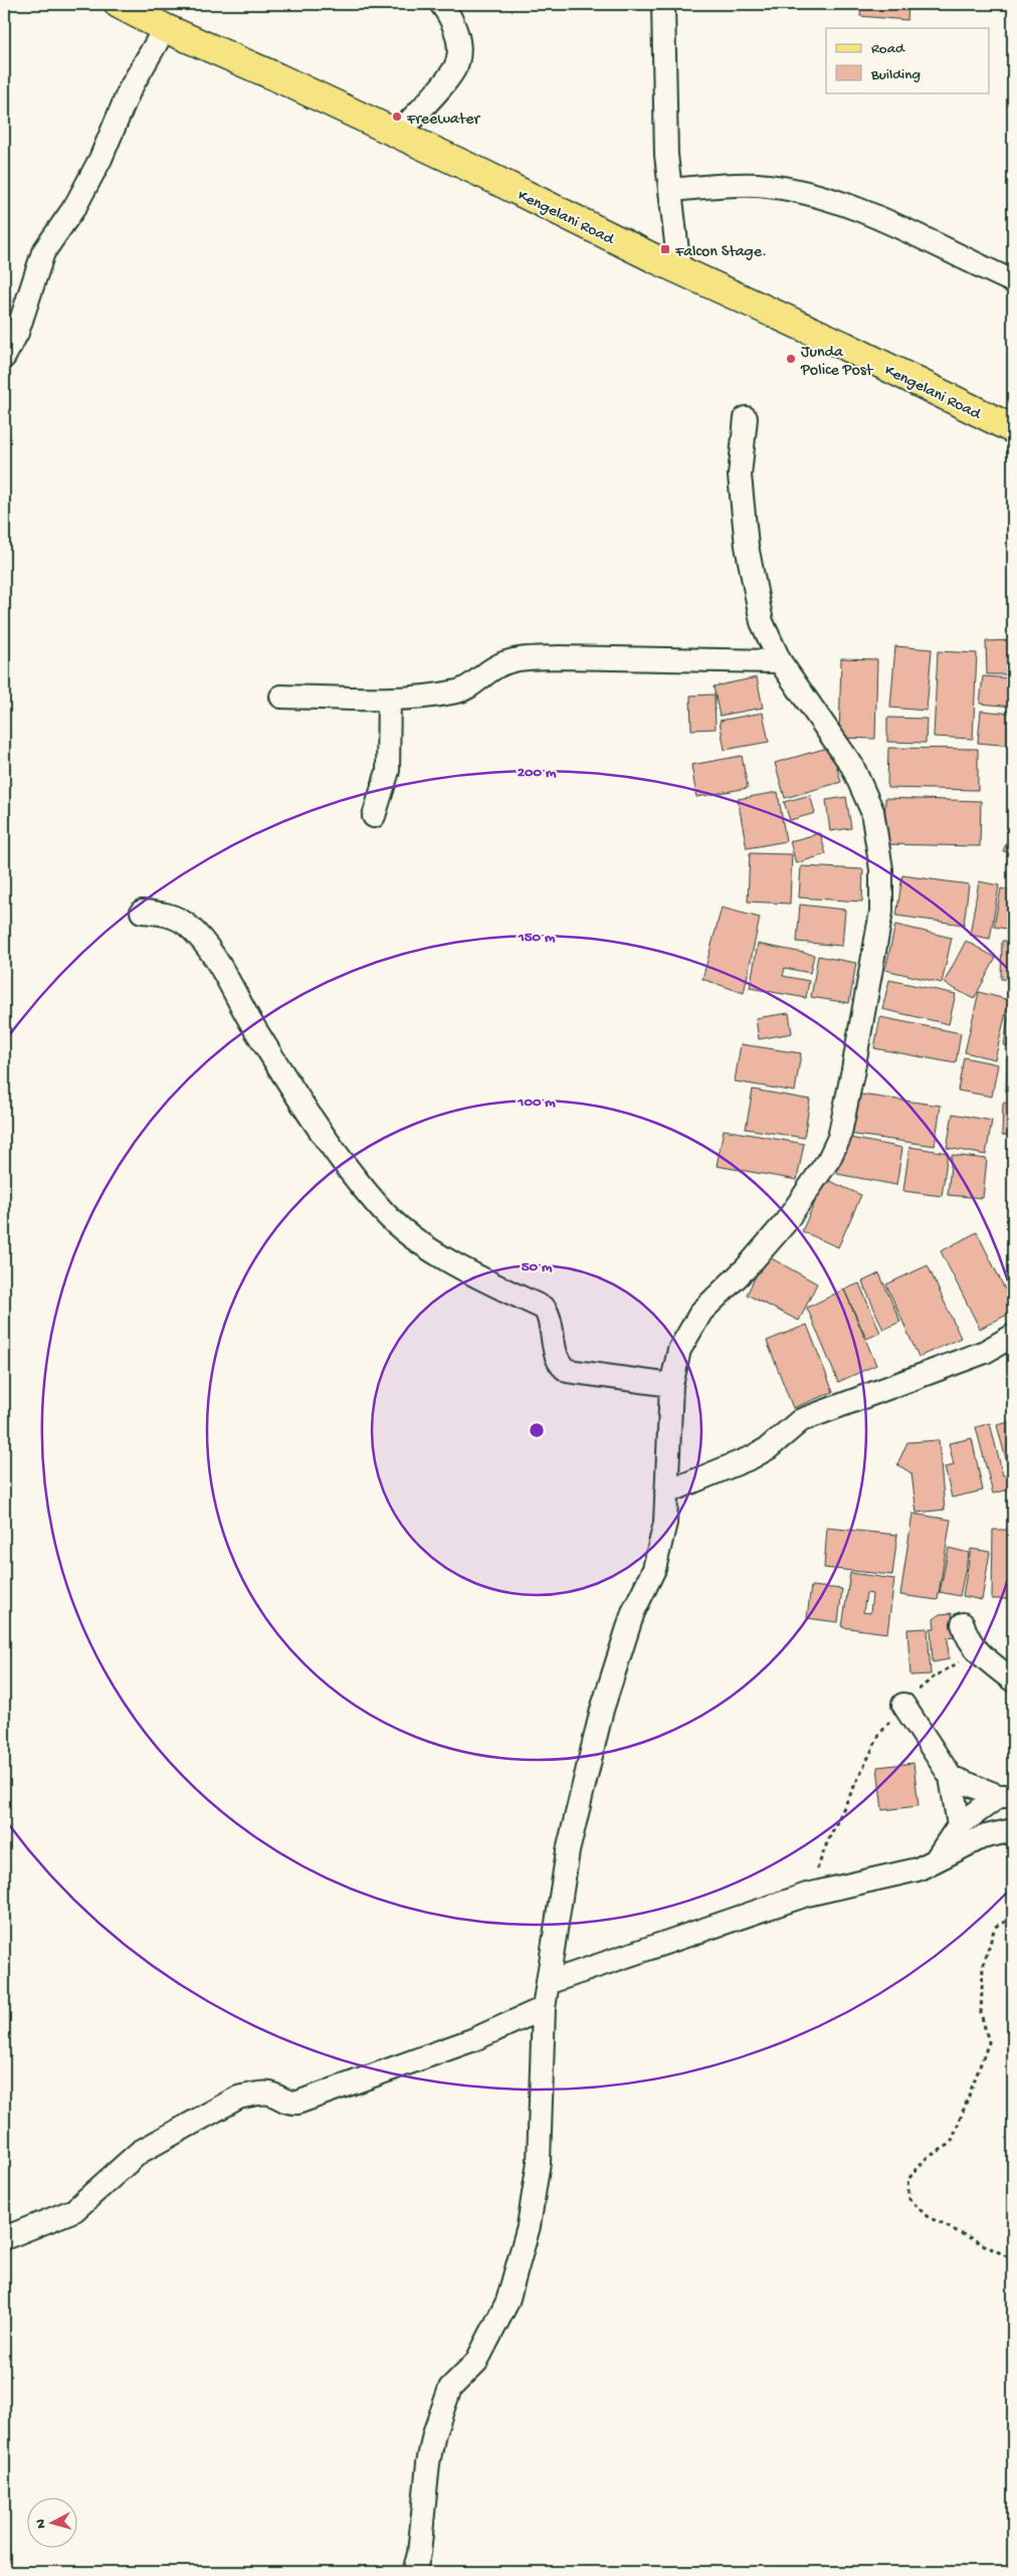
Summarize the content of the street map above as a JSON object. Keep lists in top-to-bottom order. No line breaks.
{"streets":{"main road":["Kengelani Road"]},"places":{"other":["Freewater","Junda Police Post"],"transit":["Falcon Stage."]},"legend":["Road","Building"],"north":"left","rings":["200 m","150 m","100 m","50 m"]}
